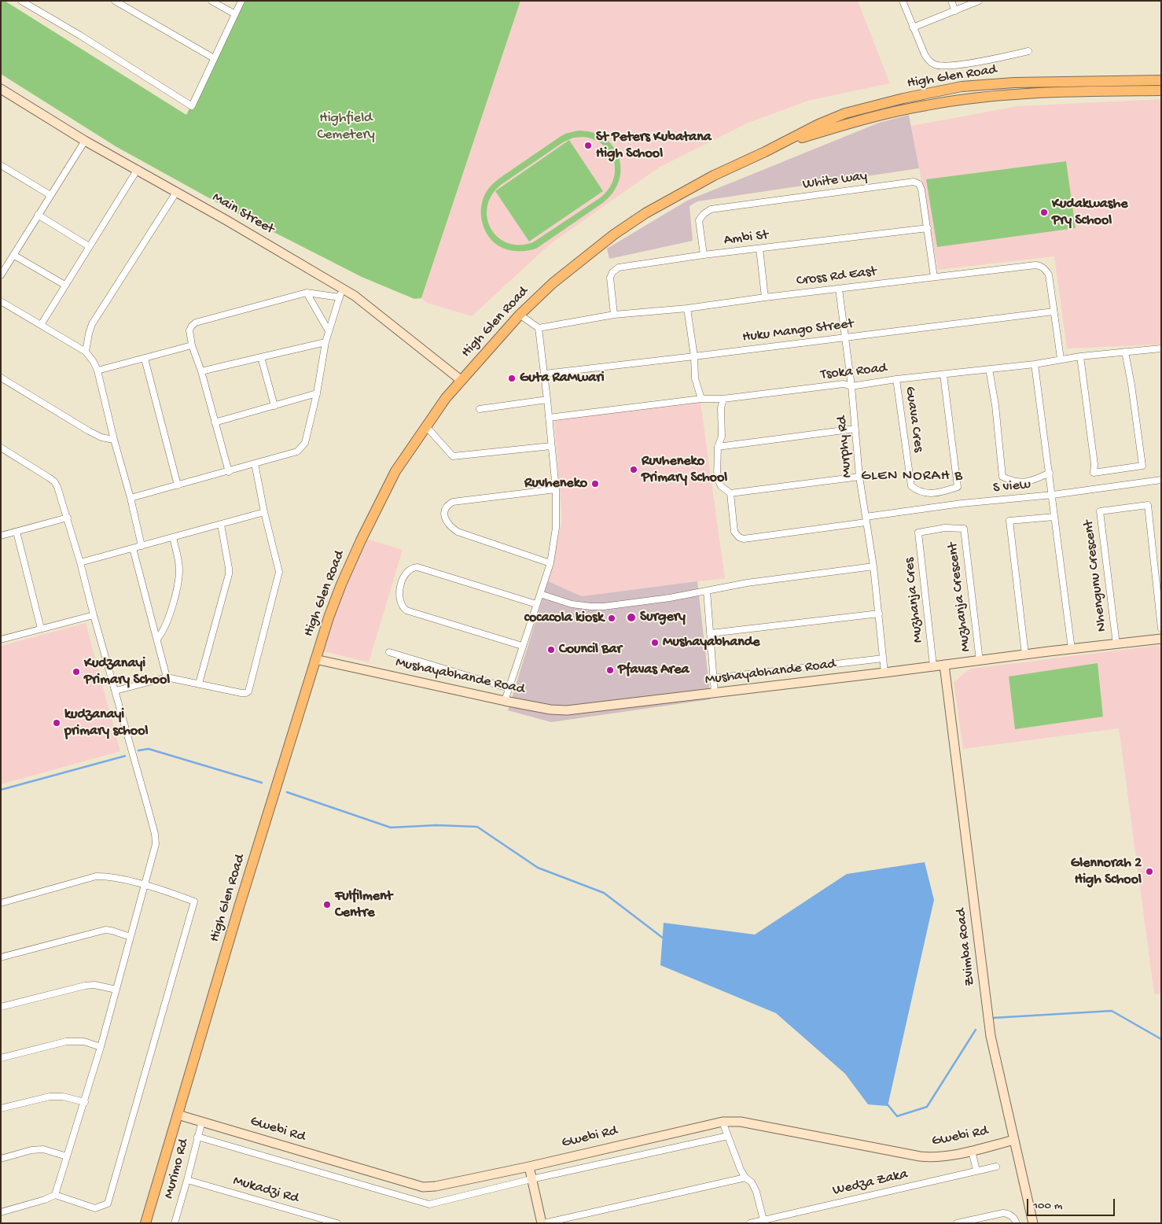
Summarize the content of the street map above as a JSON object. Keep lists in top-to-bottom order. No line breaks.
{"streets":{"main road":["High Glen Road"],"street":["White way","Main Street","Ambi St","Cross Rd East","Huku Mango Street","Tsoka Road","Guava Cres","Murphy Rd","S view","Nhengunu Crescent","Muzhanja Crescent","Muzhanja Cres","Mushayabhande Road","Zvimba Road","Gwebi Rd","Murimo Rd","Wedza Zaka","Mukadzi Rd"]},"crossings":[["High Glen Road","Main Street"],["High Glen Road","Mushayabhande Road"],["High Glen Road","Gwebi Rd"],["White way","Ambi St"],["White way","Cross Rd East"],["Ambi St","Cross Rd East"],["Cross Rd East","Huku Mango Street"],["Cross Rd East","Tsoka Road"],["Cross Rd East","Murphy Rd"],["Huku Mango Street","Murphy Rd"],["Tsoka Road","Guava Cres"],["Tsoka Road","Murphy Rd"],["Murphy Rd","S view"],["Murphy Rd","Mushayabhande Road"],["Nhengunu Crescent","Mushayabhande Road"],["Muzhanja Crescent","Muzhanja Cres"],["Muzhanja Crescent","Mushayabhande Road"],["Muzhanja Cres","Mushayabhande Road"],["Mushayabhande Road","Zvimba Road"],["Zvimba Road","Gwebi Rd"],["Gwebi Rd","Murimo Rd"],["Murimo Rd","Mukadzi Rd"]],"districts":["GLEN NORAH B"],"parks":["Highfield Cemetery"],"places":["St Peters Kubatana High School","Kudakwashe Pry School","Guta RaMwari","Ruvheneko Primary School","Ruvheneko","Surgery","cocacola kiosk","Mushayabhande","Council Bar","Pfavas Area","Kudzanayi Primary School","kudzanayi primary school","Glennorah 2 High School","Fulfilment Centre"],"scale_bar":"100 m"}
